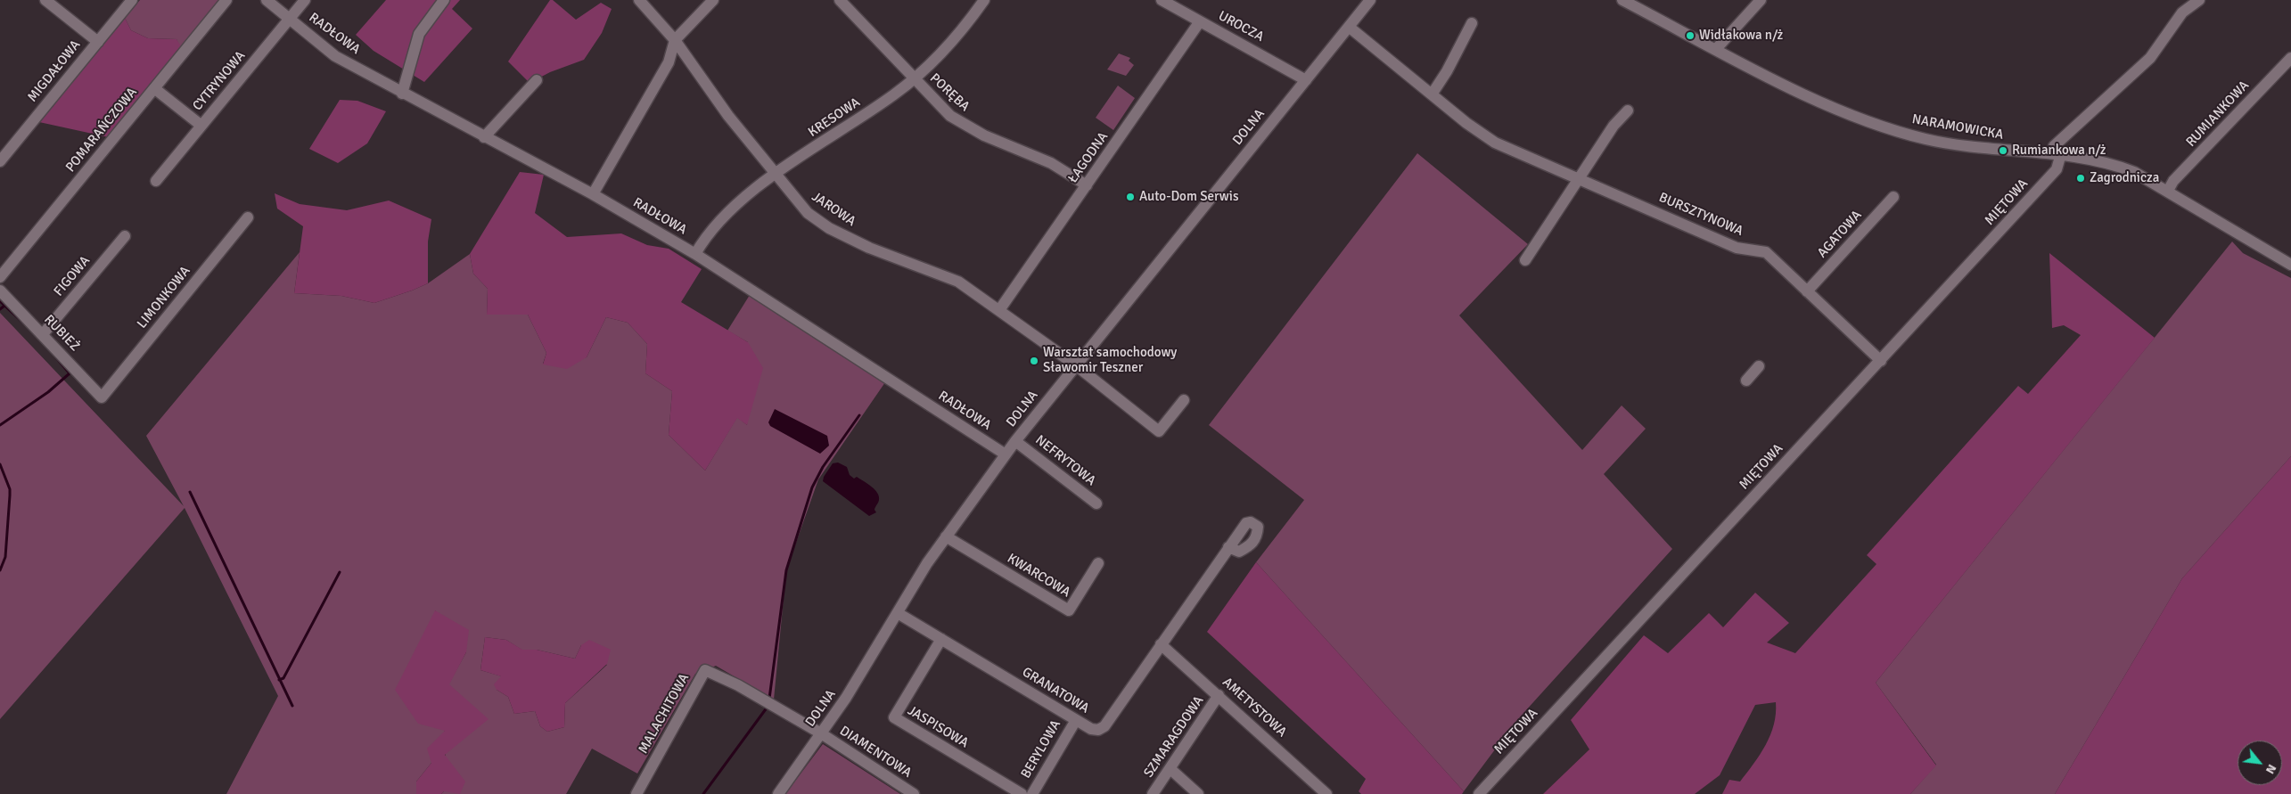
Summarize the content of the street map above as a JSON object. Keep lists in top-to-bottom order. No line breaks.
{"streets":{"street":["UROCZA","RADŁOWA","MIGDAŁOWA","CYTRYNOWA","PORĘBA","RUMIANKOWA","KRESOWA","DOLNA","NARAMOWICKA","POMARAŃCZOWA","ŁAGODNA","MIĘTOWA","JAROWA","BURSZTYNOWA","AGATOWA","FIGOWA","LIMONKOWA","RUBIEŻ","NEFRYTOWA","KWARCOWA","GRANATOWA","AMETYSTOWA","MALACHITOWA","JASPISOWA","SZMARAGDOWA","BERYLOWA","DIAMENTOWA"]},"crossings":[["UROCZA","DOLNA"],["UROCZA","ŁAGODNA"],["RADŁOWA","CYTRYNOWA"],["RADŁOWA","KRESOWA"],["RADŁOWA","DOLNA"],["PORĘBA","KRESOWA"],["PORĘBA","ŁAGODNA"],["RUMIANKOWA","NARAMOWICKA"],["KRESOWA","JAROWA"],["DOLNA","JAROWA"],["DOLNA","BURSZTYNOWA"],["DOLNA","NEFRYTOWA"],["DOLNA","KWARCOWA"],["DOLNA","GRANATOWA"],["DOLNA","MALACHITOWA"],["DOLNA","DIAMENTOWA"],["NARAMOWICKA","MIĘTOWA"],["ŁAGODNA","JAROWA"],["MIĘTOWA","BURSZTYNOWA"],["BURSZTYNOWA","AGATOWA"],["FIGOWA","RUBIEŻ"],["LIMONKOWA","RUBIEŻ"],["GRANATOWA","AMETYSTOWA"],["GRANATOWA","JASPISOWA"],["GRANATOWA","BERYLOWA"],["AMETYSTOWA","SZMARAGDOWA"],["MALACHITOWA","DIAMENTOWA"]],"places":["Widłakowa n/ż","Rumiankowa n/ż","Zagrodnicza","Auto-Dom Serwis","Warsztat samochodowy Sławomir Teszner"],"north":"bottom right"}
